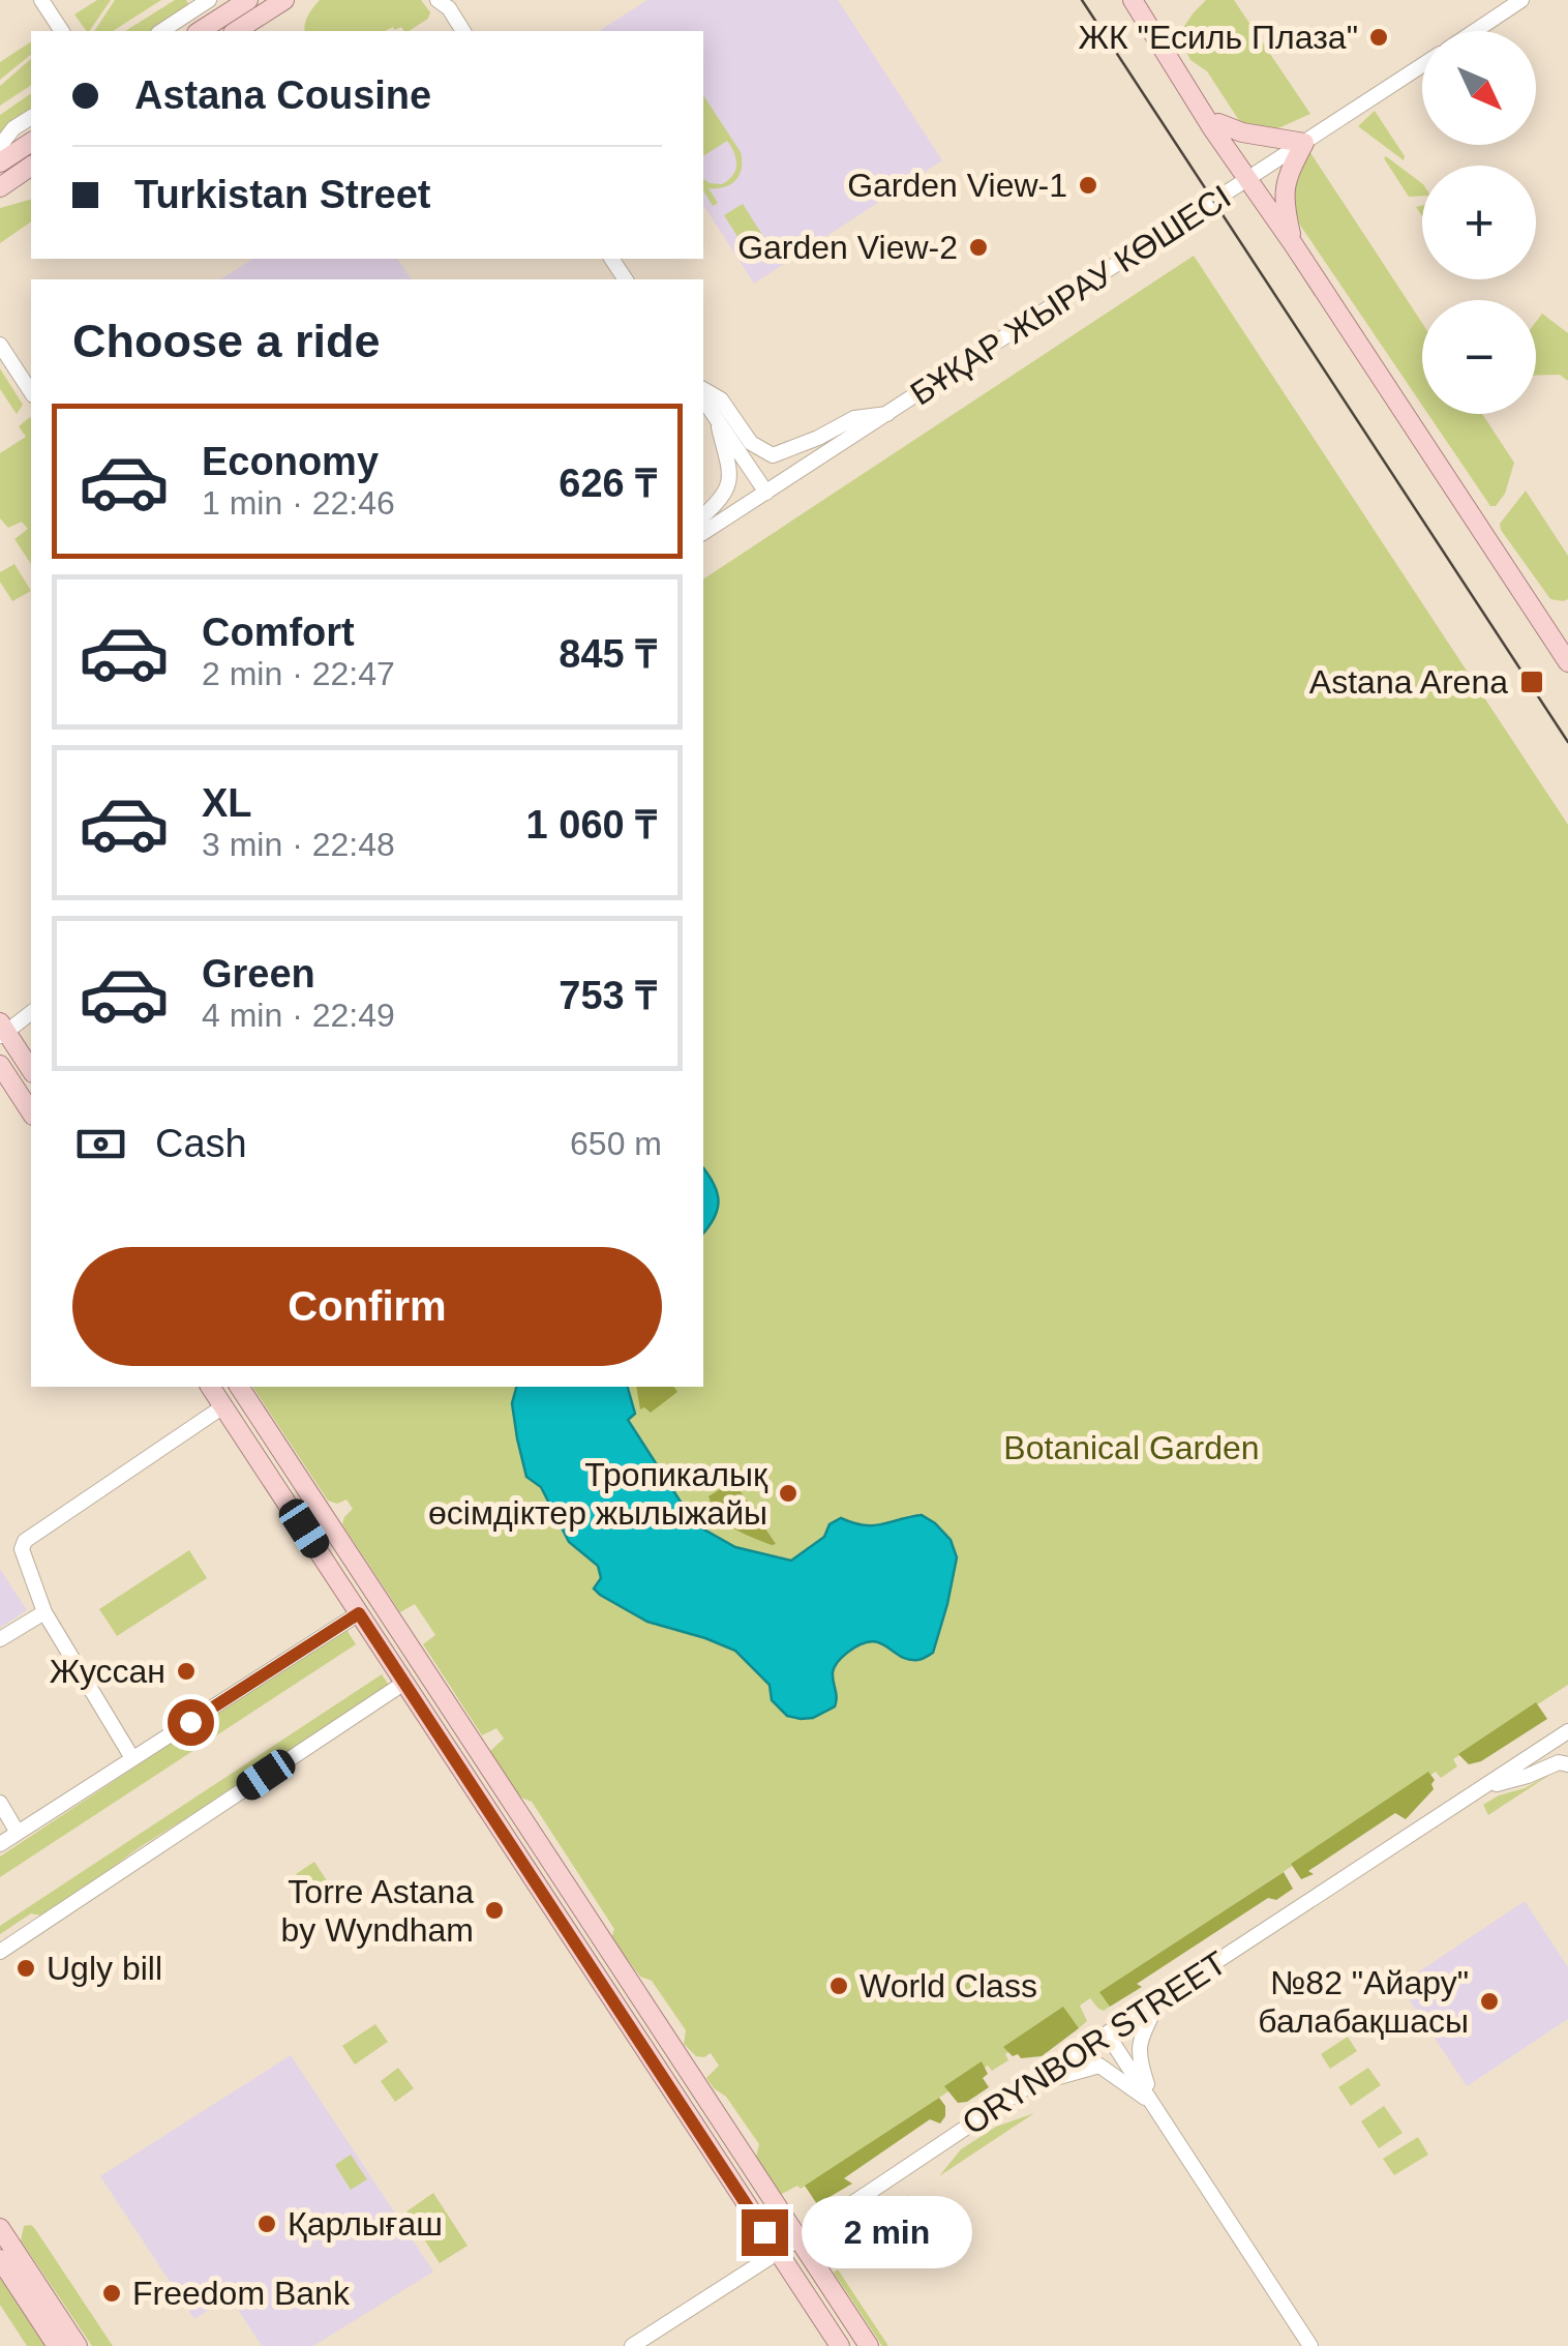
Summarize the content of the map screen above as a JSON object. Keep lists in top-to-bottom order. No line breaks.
{"streets":{"street":["БҰҚАР ЖЫРАУ КӨШЕСІ","ORYNBOR STREET"]},"parks":["Botanical Garden"],"places":{"other":["ЖК \"Есиль Плаза\"","Garden View-1","Garden View-2","Тропикалық өсімдіктер жылыжайы","Жуссан","Torre Astana by Wyndham","Ugly bill","World Class","№82 \"Айару\" балабақшасы","Қарлығаш","Freedom Bank"],"transit":["Astana Arena"]},"north":"bottom right","page":{"map_buttons":["+","−"],"banner":["Astana Cousine","Turkistan Street"],"heading":"Choose a ride","list":[{"name":"Economy","note":"1 min · 22:46","value":"626 ₸"},{"name":"Comfort","note":"2 min · 22:47","value":"845 ₸"},{"name":"XL","note":"3 min · 22:48","value":"1 060 ₸"},{"name":"Green","note":"4 min · 22:49","value":"753 ₸"}],"pay":["Cash","650 m"],"buttons":"Confirm","bubble":"2 min"}}
